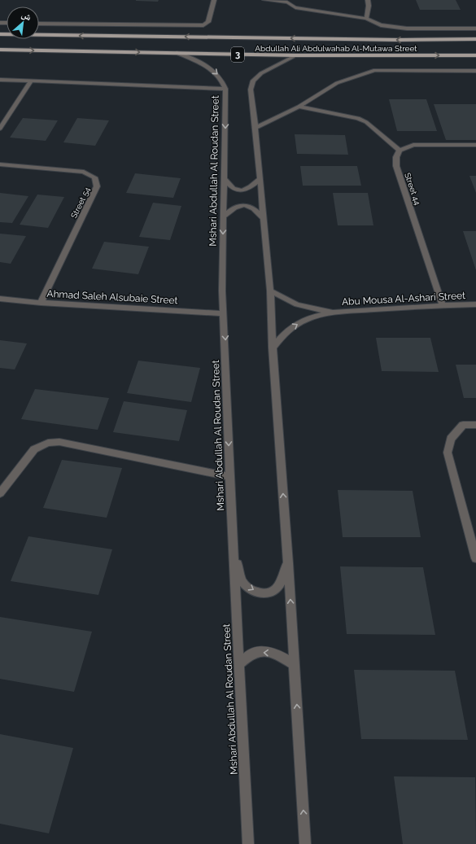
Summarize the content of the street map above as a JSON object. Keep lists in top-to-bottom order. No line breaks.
{"streets":{"main road":["Abdullah Ali Abdulwahab Al-Mutawa Street","3"],"street":["Mshari Abdullah Al Roudan Street","Street 44","Street 54","Ahmad Saleh Alsubaie Street","Abu Mousa Al-Ashari Street"]},"crossings":[["Abdullah Ali Abdulwahab Al-Mutawa Street","Mshari Abdullah Al Roudan Street"],["Mshari Abdullah Al Roudan Street","Ahmad Saleh Alsubaie Street"],["Street 44","Abu Mousa Al-Ashari Street"],["Street 54","Ahmad Saleh Alsubaie Street"]],"north":"top right"}
